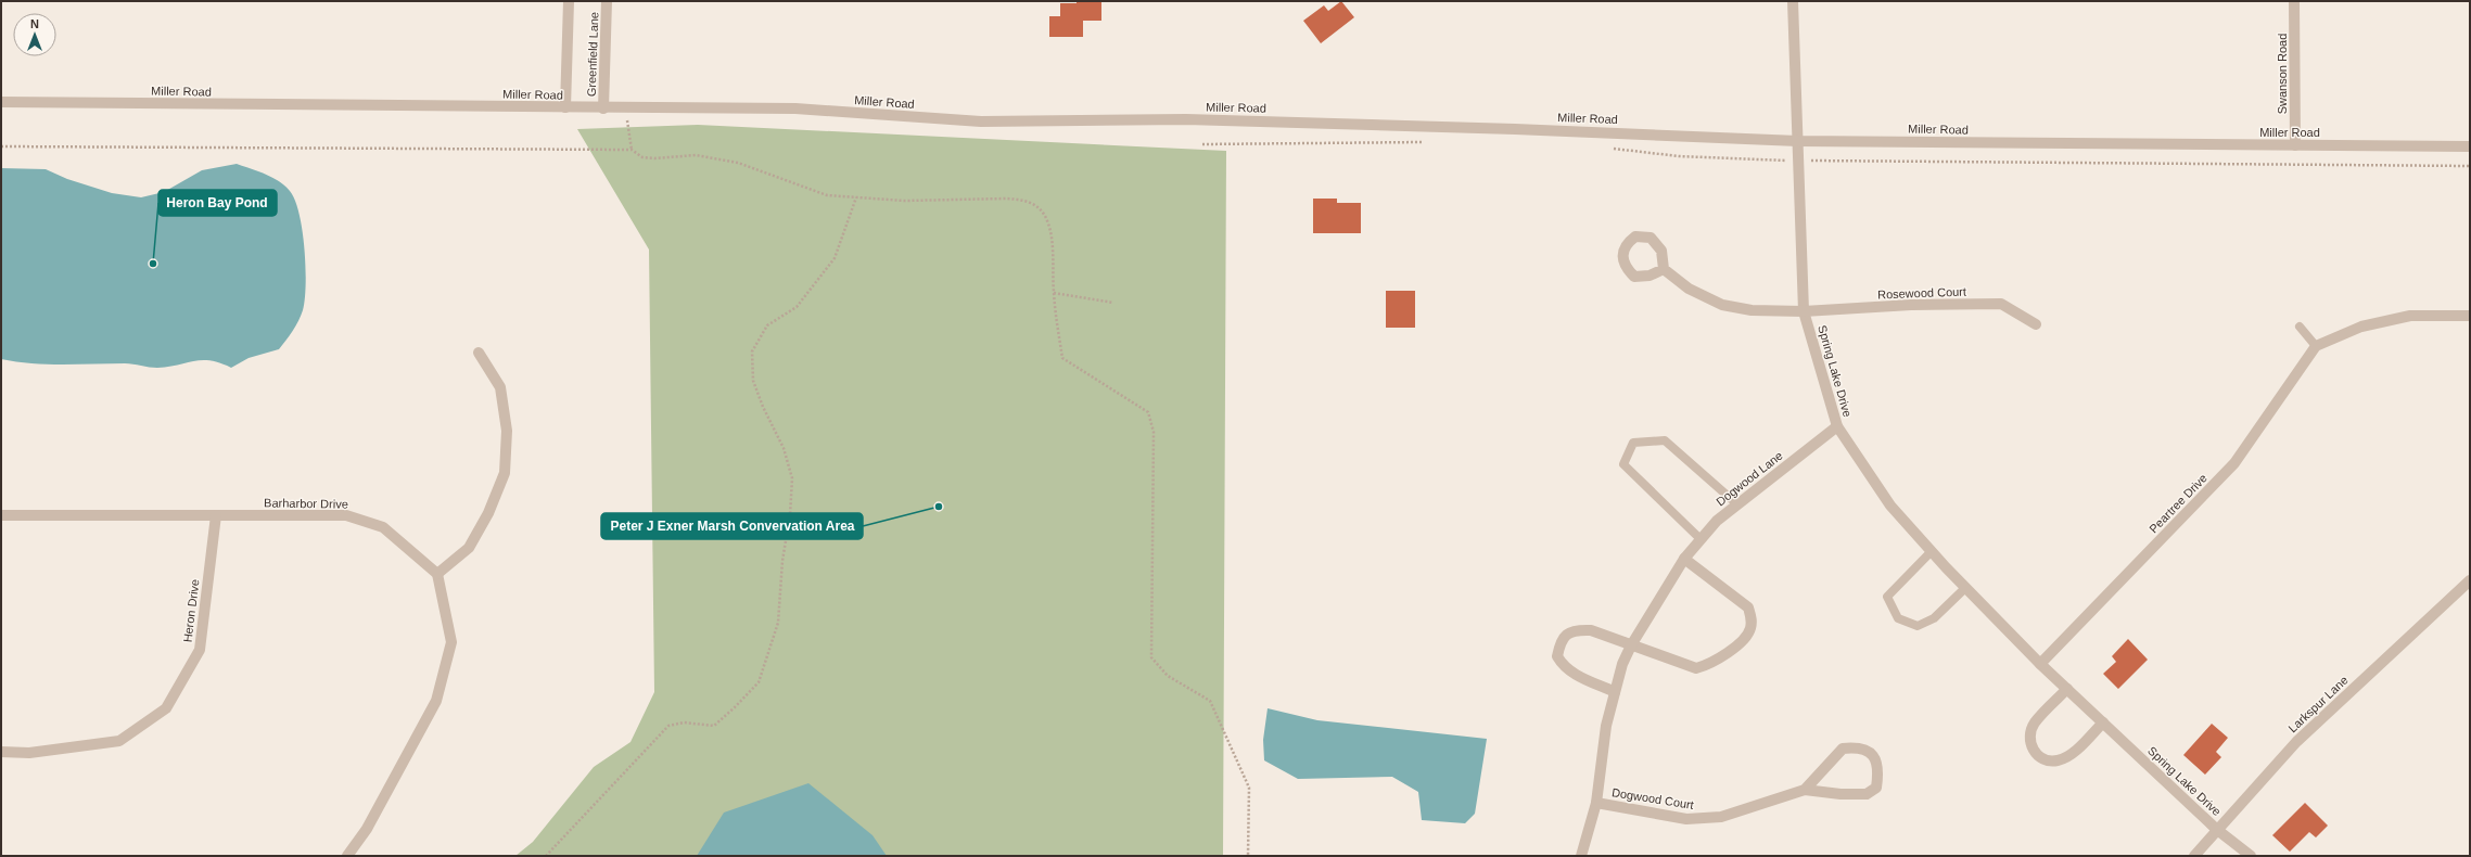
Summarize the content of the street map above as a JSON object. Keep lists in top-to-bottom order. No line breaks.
{"streets":{"street":["Greenfield Lane","Swanson Road","Miller Road","Rosewood Court","Spring Lake Drive","Dogwood Lane","Barharbor Drive","Peartree Drive","Heron Drive","Larkspur Lane","Dogwood Court"]},"crossings":[["Greenfield Lane","Miller Road"],["Swanson Road","Miller Road"],["Miller Road","Spring Lake Drive"],["Rosewood Court","Spring Lake Drive"],["Spring Lake Drive","Dogwood Lane"],["Spring Lake Drive","Peartree Drive"],["Spring Lake Drive","Larkspur Lane"],["Dogwood Lane","Dogwood Court"],["Barharbor Drive","Heron Drive"]],"places":["Heron Bay Pond","Peter J Exner Marsh Convervation Area"],"north":"top"}
